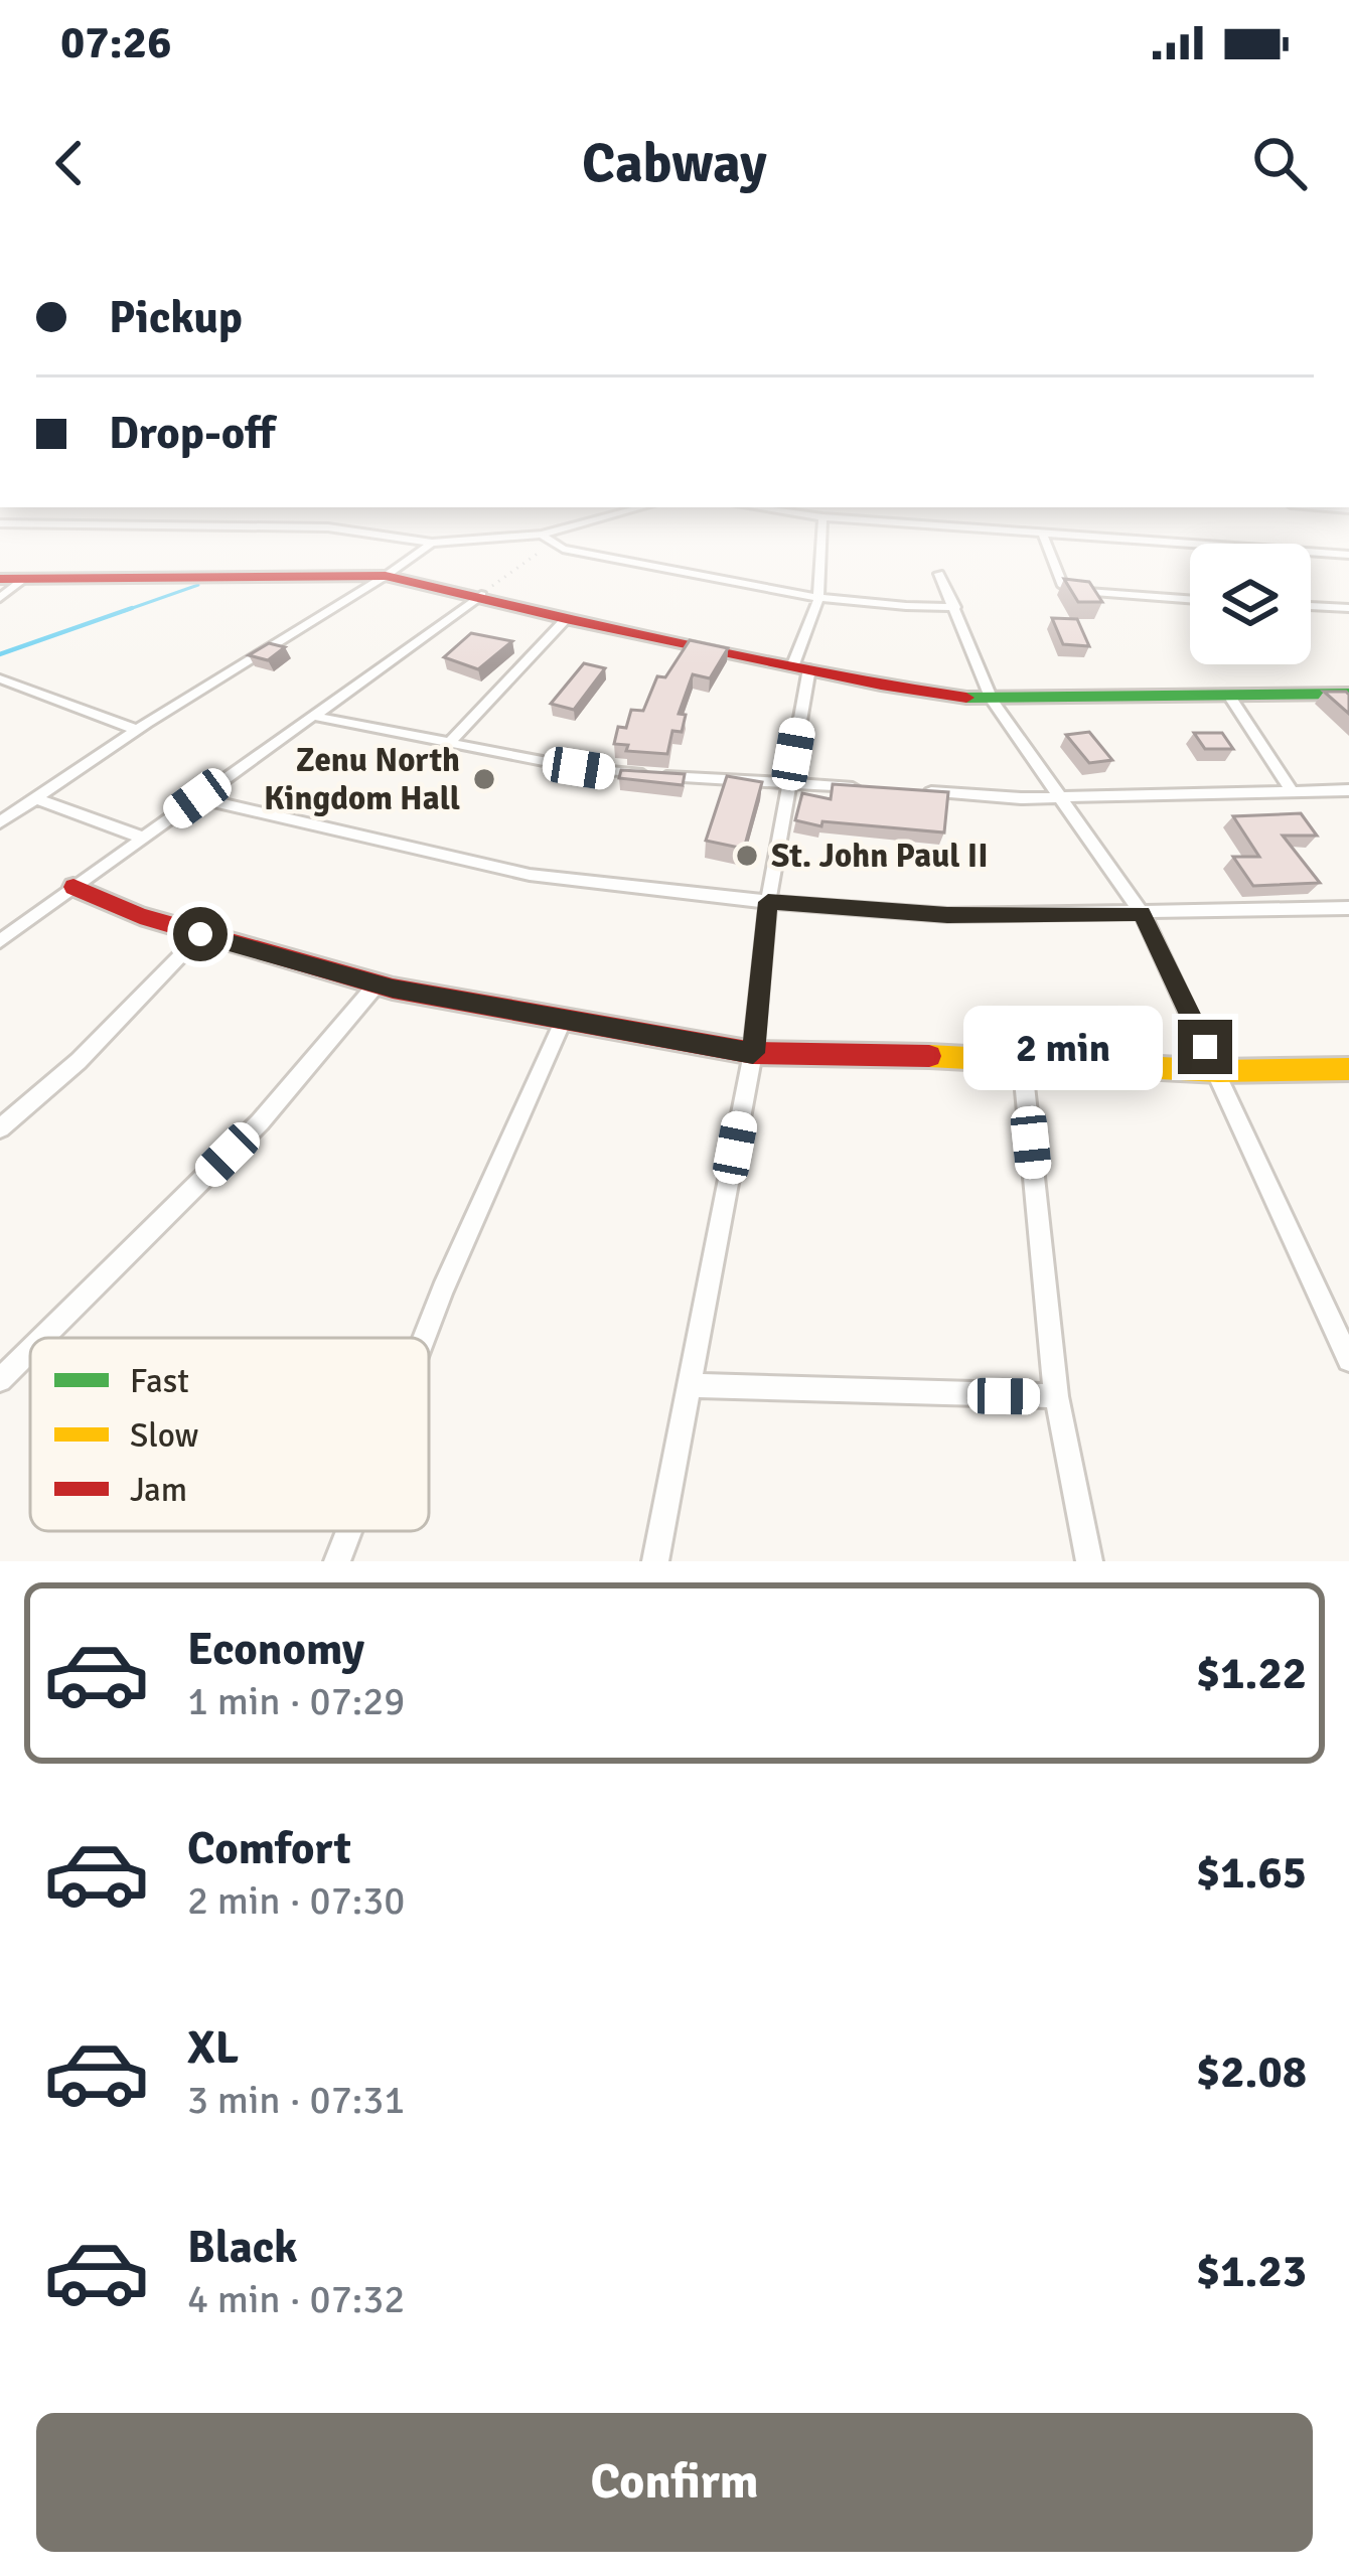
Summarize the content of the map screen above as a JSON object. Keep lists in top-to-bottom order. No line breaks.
{"places":["Zenu North Kingdom Hall","St. John Paul II"],"legend":["Fast","Slow","Jam"],"page":{"status":"07:26","header":"Cabway","banner":["Pickup","Drop-off"],"bubble":"2 min","list":[{"name":"Economy","note":"1 min · 07:29","value":"$1.22"},{"name":"Comfort","note":"2 min · 07:30","value":"$1.65"},{"name":"XL","note":"3 min · 07:31","value":"$2.08"},{"name":"Black","note":"4 min · 07:32","value":"$1.23"}],"buttons":"Confirm"}}
